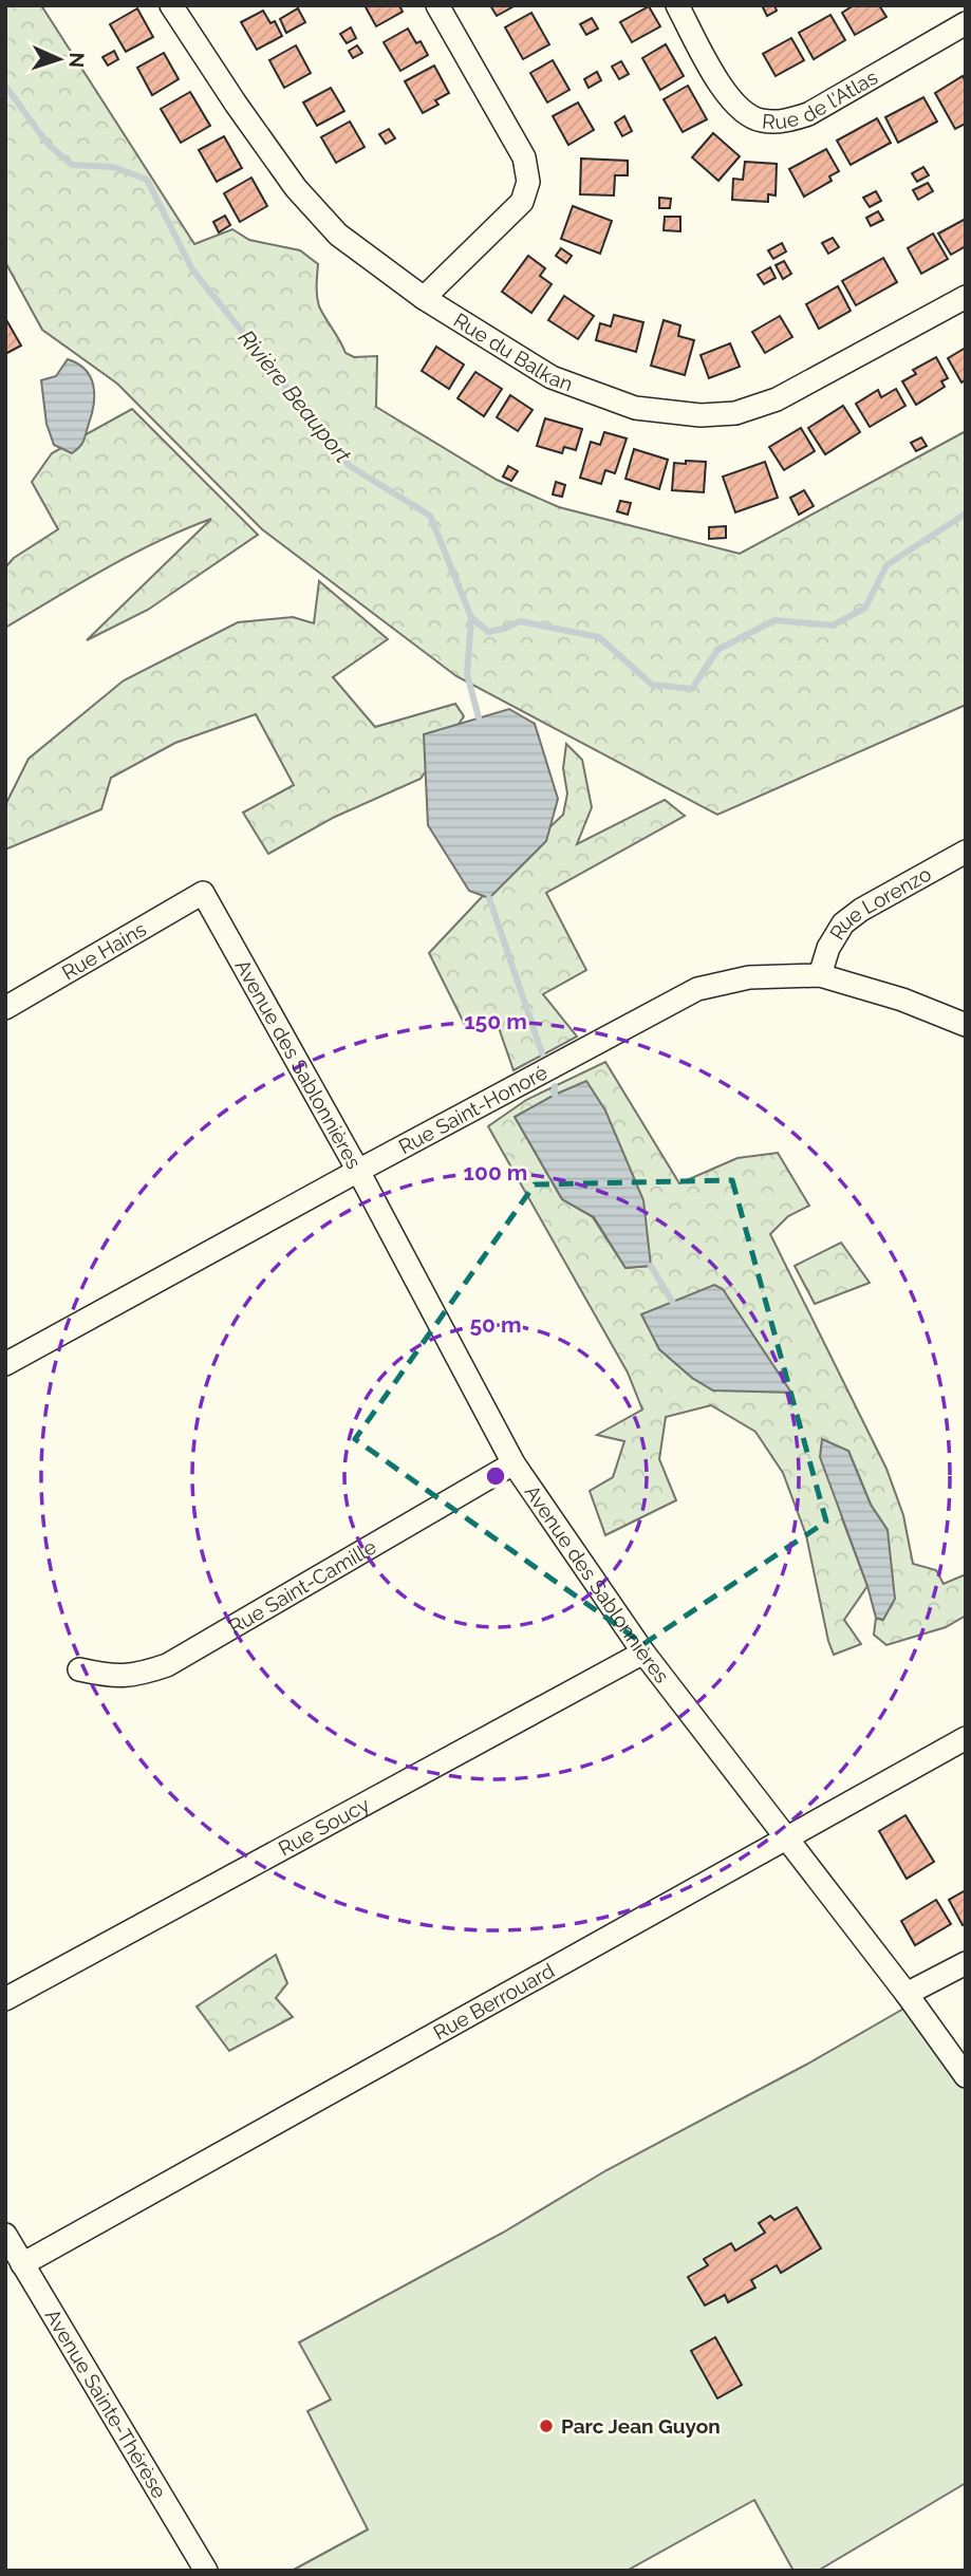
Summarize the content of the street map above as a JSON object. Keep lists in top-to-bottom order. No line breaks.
{"streets":{"street":["Rue de l'Atlas","Rue du Balkan","Rue Lorenzo","Rue Hains","Avenue des Sablonnières","Rue Saint-Honoré","Rue Saint-Camille","Rue Soucy","Rue Berrouard","Avenue Sainte-Thérèse"]},"crossings":[["Rue Lorenzo","Rue Saint-Honoré"],["Rue Hains","Avenue des Sablonnières"],["Avenue des Sablonnières","Rue Saint-Honoré"],["Avenue des Sablonnières","Rue Saint-Camille"],["Avenue des Sablonnières","Rue Soucy"],["Avenue des Sablonnières","Rue Berrouard"],["Rue Berrouard","Avenue Sainte-Thérèse"]],"water":["Rivière Beauport"],"places":["Parc Jean Guyon"],"north":"right","rings":["150 m","100 m","50 m"]}
